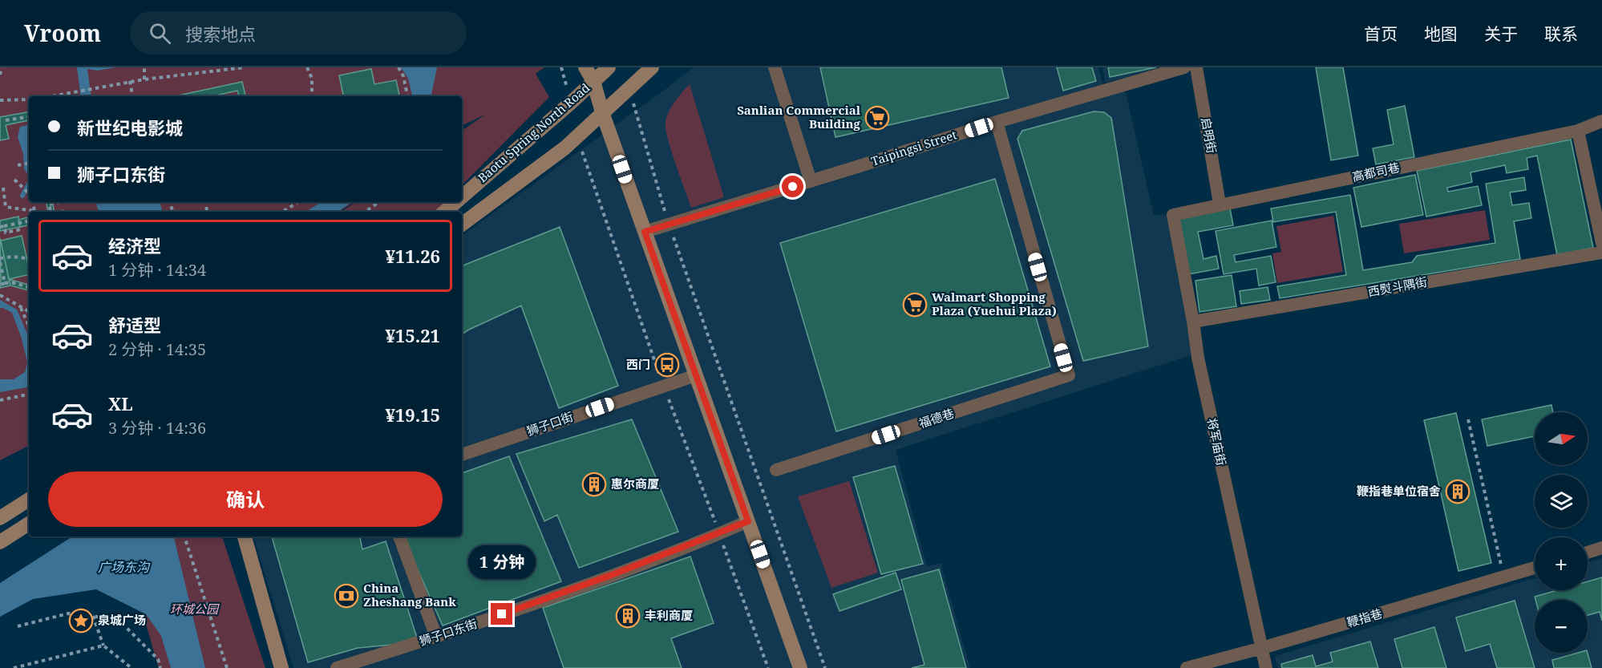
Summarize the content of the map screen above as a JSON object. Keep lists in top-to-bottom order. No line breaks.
{"streets":{"main road":["Baotu Spring North Road"],"street":["启明街","Taipingsi Street","高都司巷","西熨斗隅街","福德巷","狮子口街","将军庙街","鞭指巷","狮子口东街"]},"crossings":[["启明街","高都司巷"],["Taipingsi Street","福德巷"],["高都司巷","将军庙街"],["西熨斗隅街","将军庙街"],["将军庙街","鞭指巷"]],"water":["广场东沟"],"parks":["环城公园"],"places":{"supermarket":["Sanlian Commercial Building","Walmart Shopping Plaza (Yuehui Plaza)"],"bus stop":["西门"],"building":["惠尔商厦","鞭指巷单位宿舍","丰利商厦"],"bank":["China Zheshang Bank"],"place":["泉城广场"]},"north":"right","page":{"header":"Vroom","search":"搜索地点","nav":["首页","地图","关于","联系"],"banner":["新世纪电影城","狮子口东街"],"list":[{"name":"经济型","note":"1 分钟 · 14:34","value":"¥11.26"},{"name":"舒适型","note":"2 分钟 · 14:35","value":"¥15.21"},{"name":"XL","note":"3 分钟 · 14:36","value":"¥19.15"}],"map_buttons":["+","−"],"buttons":"确认","bubble":"1 分钟"}}
